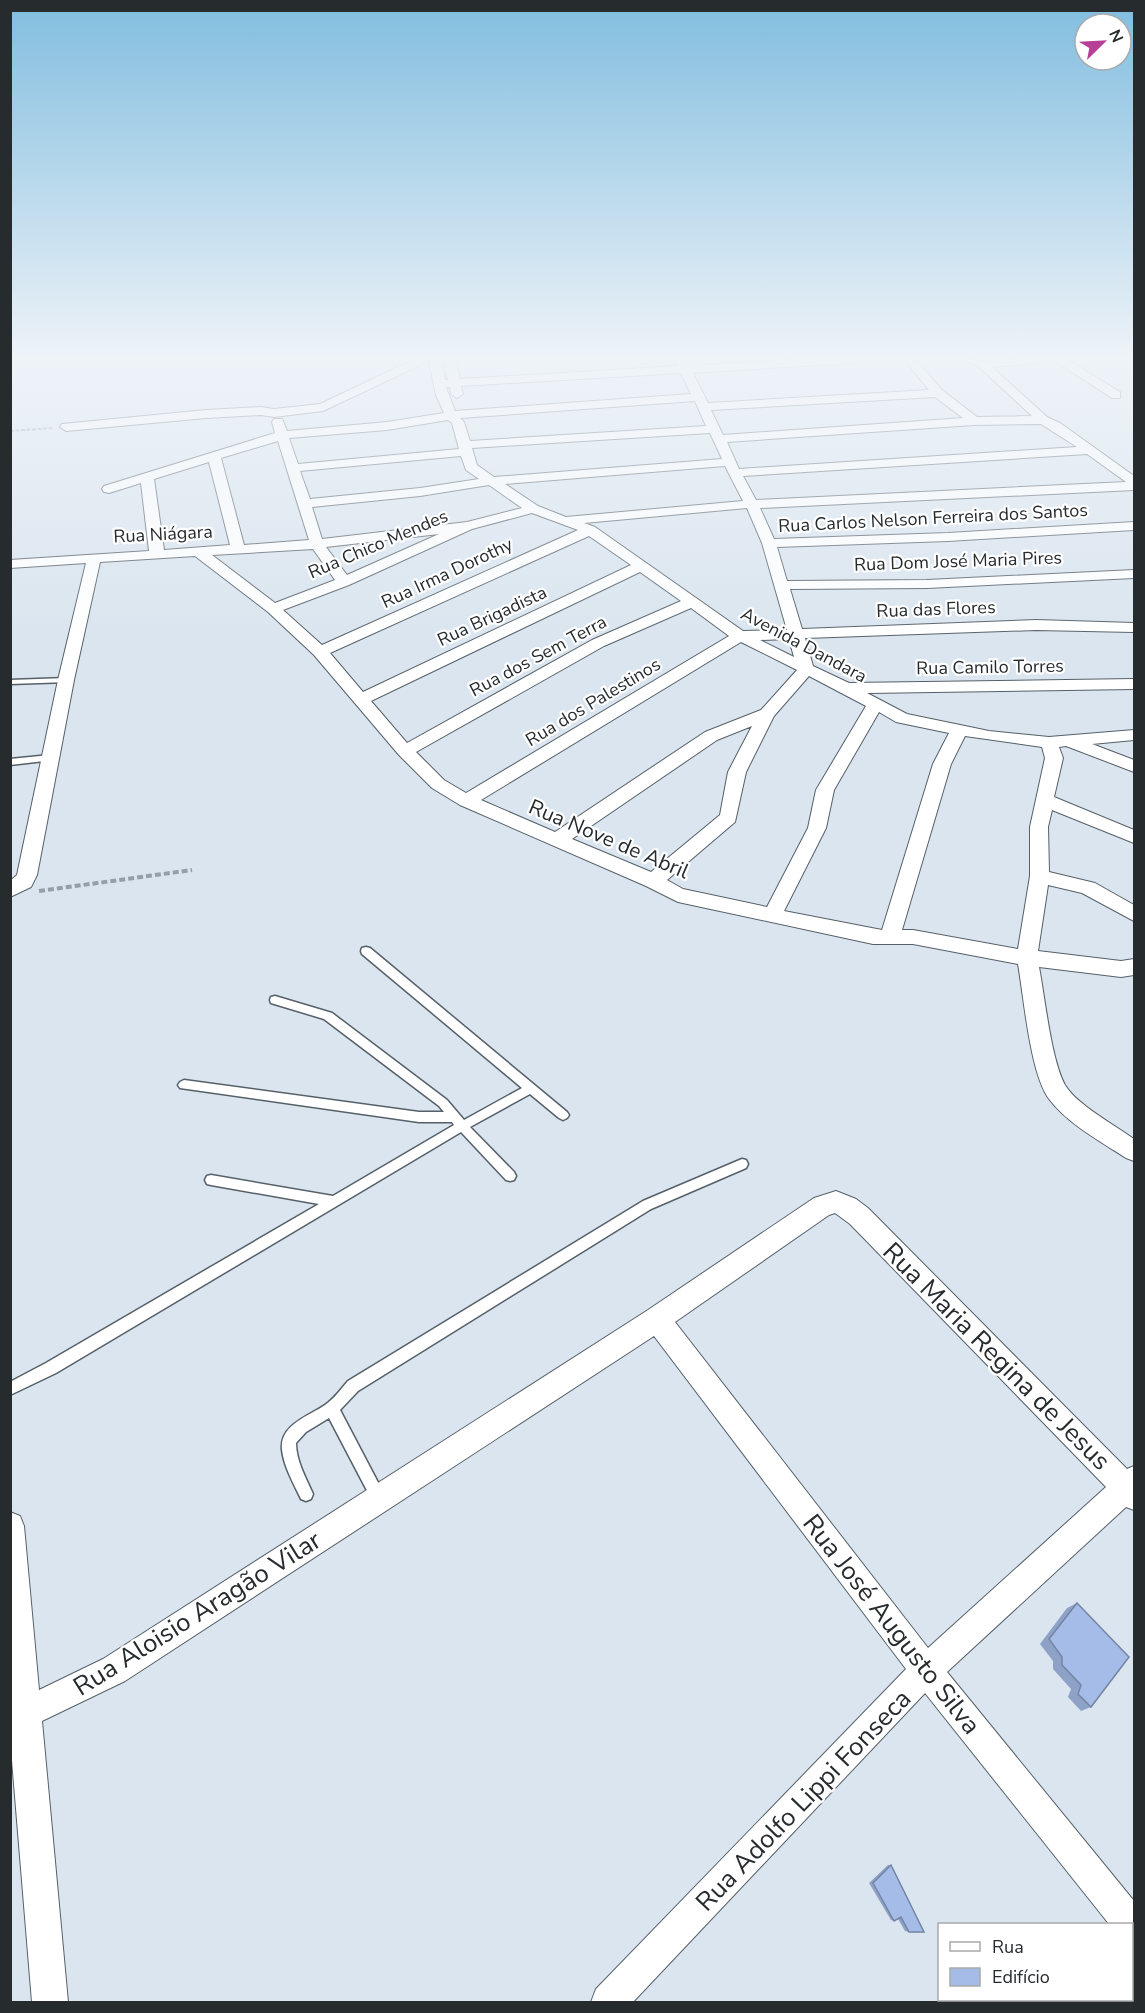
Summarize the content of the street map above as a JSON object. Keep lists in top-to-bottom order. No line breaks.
{"streets":{"street":["Rua Carlos Nelson Ferreira dos Santos","Rua Niágara","Rua Chico Mendes","Rua Dom José Maria Pires","Rua Irma Dorothy","Rua das Flores","Rua Brigadista","Avenida Dandara","Rua dos Sem Terra","Rua Camilo Torres","Rua dos Palestinos","Rua Nove de Abril","Rua Maria Regina de Jesus","Rua Aloisio Aragão Vilar","Rua José Augusto Silva","Rua Adolfo Lippi Fonseca"]},"crossings":[["Rua Niágara","Rua Chico Mendes"],["Rua Niágara","Rua Nove de Abril"],["Rua Chico Mendes","Avenida Dandara"],["Rua Chico Mendes","Rua Nove de Abril"],["Rua Irma Dorothy","Avenida Dandara"],["Rua Irma Dorothy","Rua Nove de Abril"],["Rua das Flores","Avenida Dandara"],["Rua das Flores","Rua dos Palestinos"],["Rua Brigadista","Avenida Dandara"],["Rua Brigadista","Rua Nove de Abril"],["Avenida Dandara","Rua dos Sem Terra"],["Avenida Dandara","Rua Camilo Torres"],["Avenida Dandara","Rua dos Palestinos"],["Rua dos Sem Terra","Rua Nove de Abril"],["Rua dos Palestinos","Rua Nove de Abril"],["Rua Maria Regina de Jesus","Rua Aloisio Aragão Vilar"],["Rua Maria Regina de Jesus","Rua José Augusto Silva"],["Rua Maria Regina de Jesus","Rua Adolfo Lippi Fonseca"],["Rua Aloisio Aragão Vilar","Rua José Augusto Silva"],["Rua José Augusto Silva","Rua Adolfo Lippi Fonseca"]],"legend":["Rua","Edifício"],"north":"top right"}
